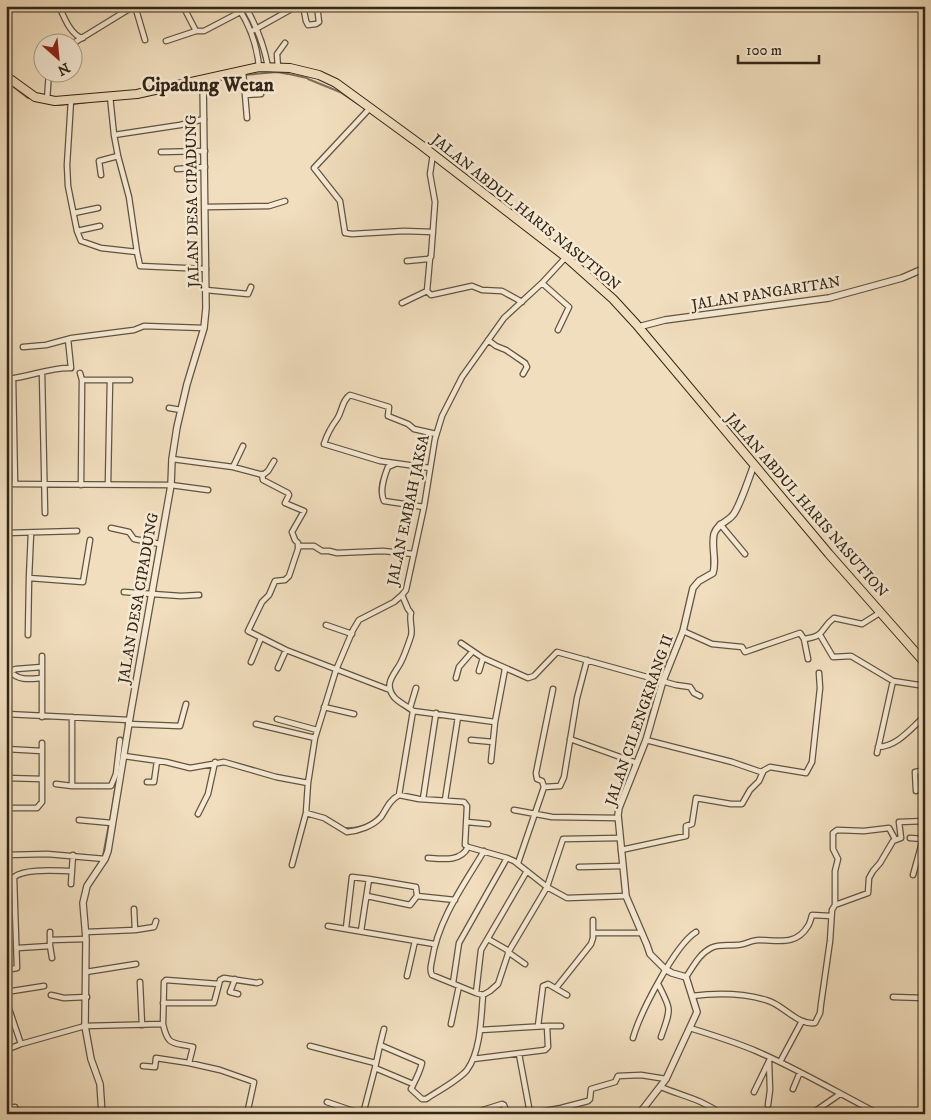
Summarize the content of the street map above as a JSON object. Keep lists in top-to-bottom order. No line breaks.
{"streets":{"highway":["JALAN ABDUL HARIS NASUTION"],"street":["JALAN DESA CIPADUNG","JALAN PANGARITAN","JALAN EMBAH JAKSA","JALAN CILENGKRANG II"]},"crossings":[["JALAN DESA CIPADUNG","JALAN ABDUL HARIS NASUTION"],["JALAN ABDUL HARIS NASUTION","JALAN PANGARITAN"],["JALAN ABDUL HARIS NASUTION","JALAN EMBAH JAKSA"],["JALAN ABDUL HARIS NASUTION","JALAN CILENGKRANG II"]],"districts":["Cipadung Wetan"],"scale_bar":"100 m","north":"bottom right"}
